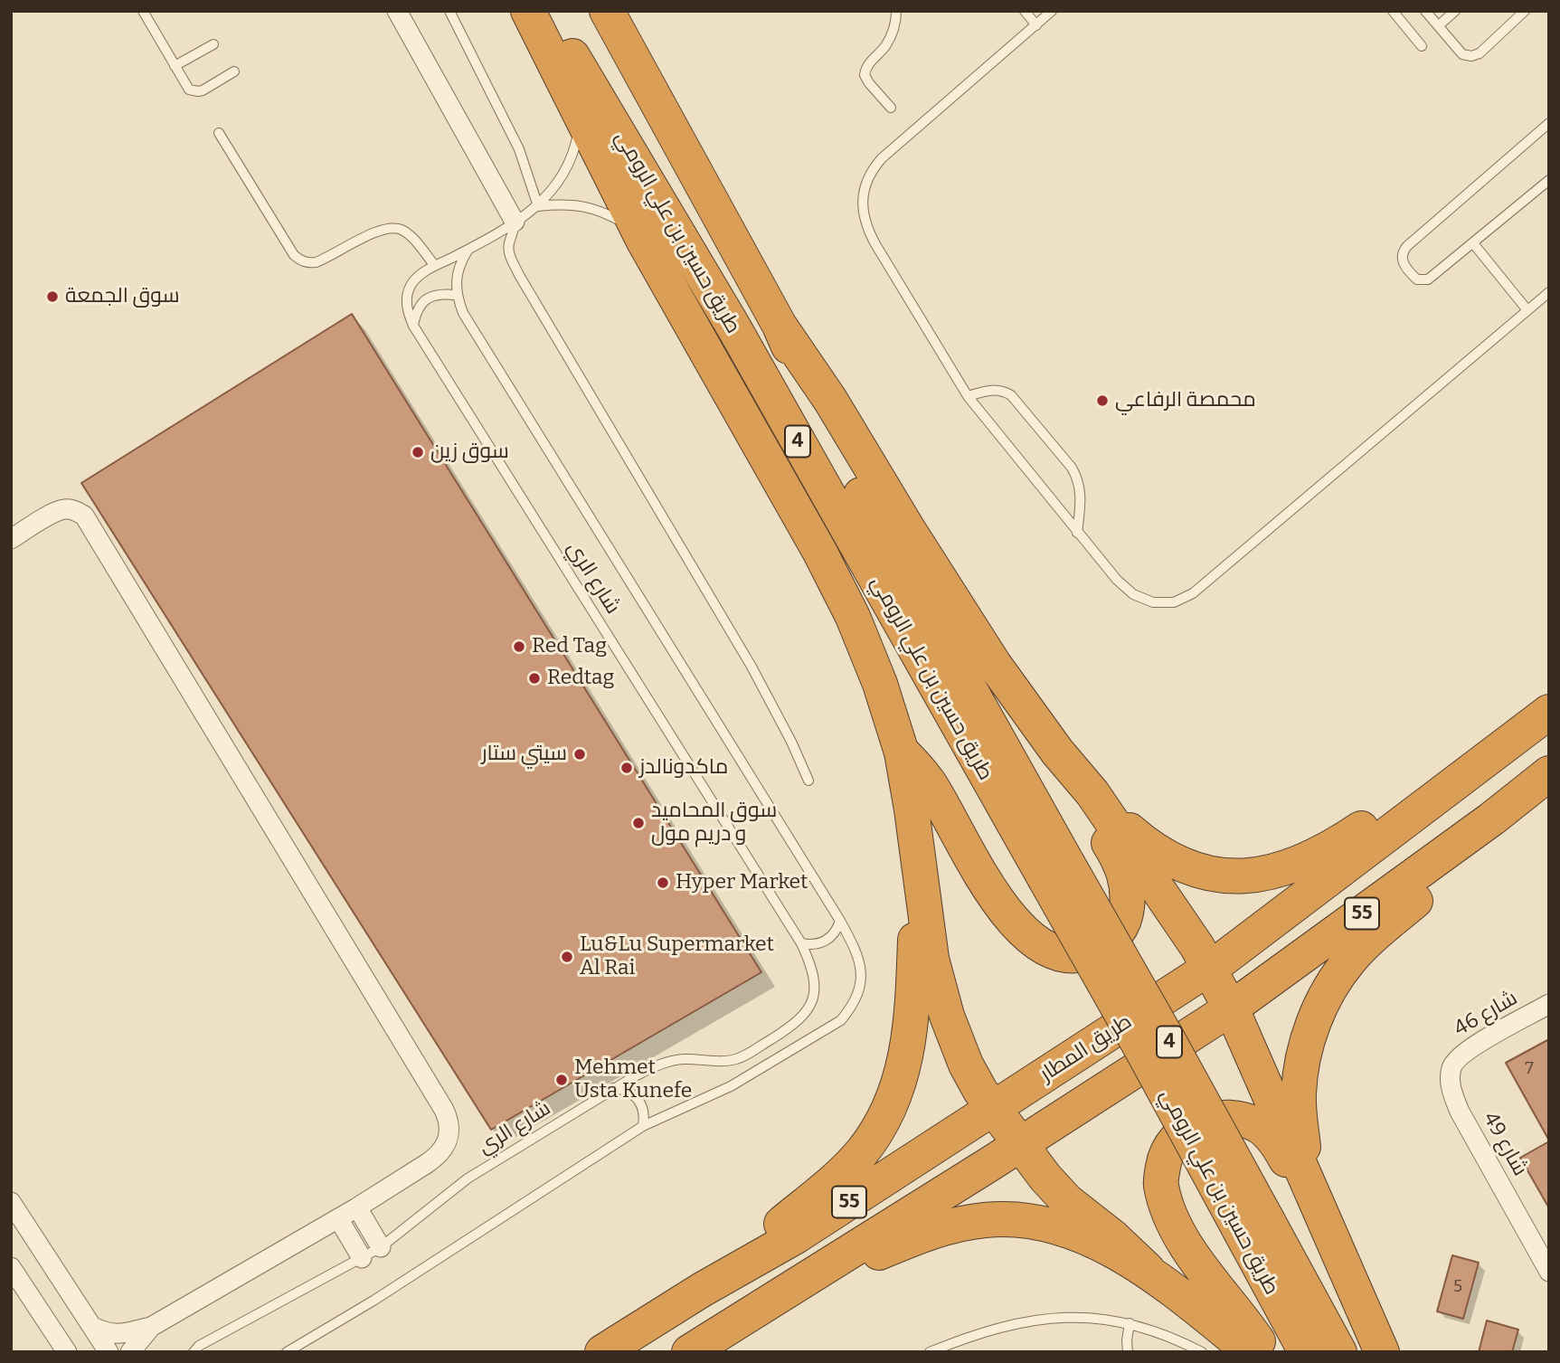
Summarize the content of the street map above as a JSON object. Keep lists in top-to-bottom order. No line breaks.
{"streets":{"highway":["طريق حسين بن علي الرومي","4","55","طريق المطار"],"street":["شارع 46","شارع 49"],"lane":["شارع الري"]},"crossings":[["شارع 46","شارع 49"]],"places":["سوق الجمعة","محمصة الرفاعي","سوق زين","Red Tag","Redtag","سيتي ستار","ماكدونالدز","سوق المحاميد و دريم مول","Hyper Market","Lu&Lu Supermarket Al Rai","Mehmet Usta Kunefe"],"house_numbers":["7","5"]}
